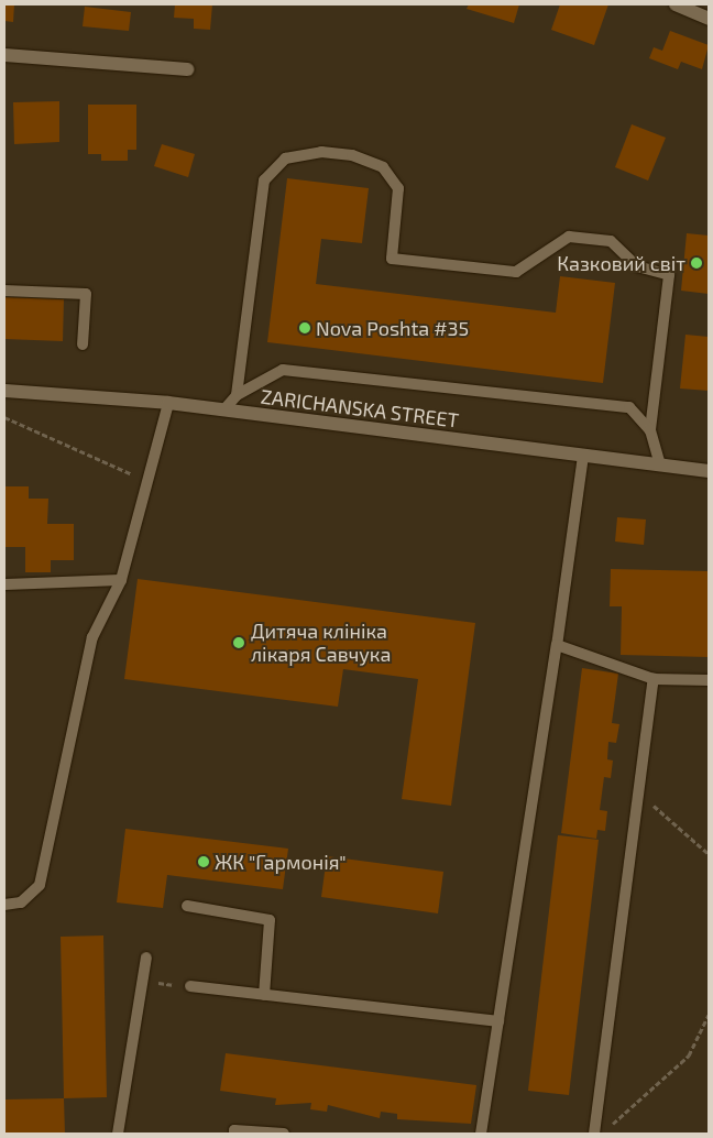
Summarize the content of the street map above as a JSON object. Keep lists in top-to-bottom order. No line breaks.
{"streets":{"street":["ZARICHANSKA STREET"]},"places":["Казковий світ","Nova Poshta #35","Дитяча клініка лікаря Савчука","ЖК \"Гармонія\""]}
